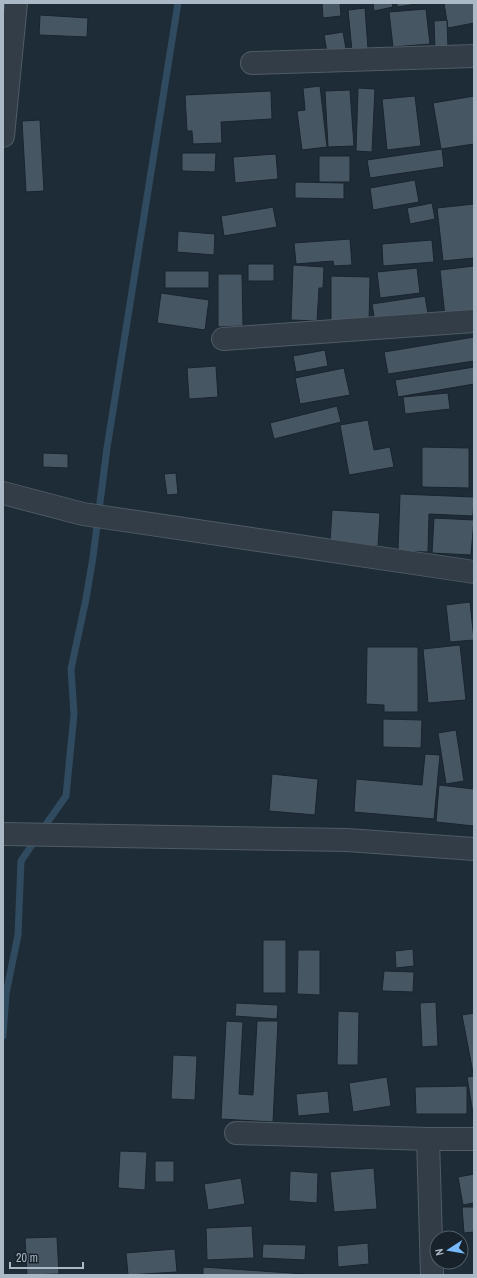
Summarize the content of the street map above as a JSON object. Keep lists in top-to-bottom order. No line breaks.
{"scale_bar":"20 m","north":"left"}
